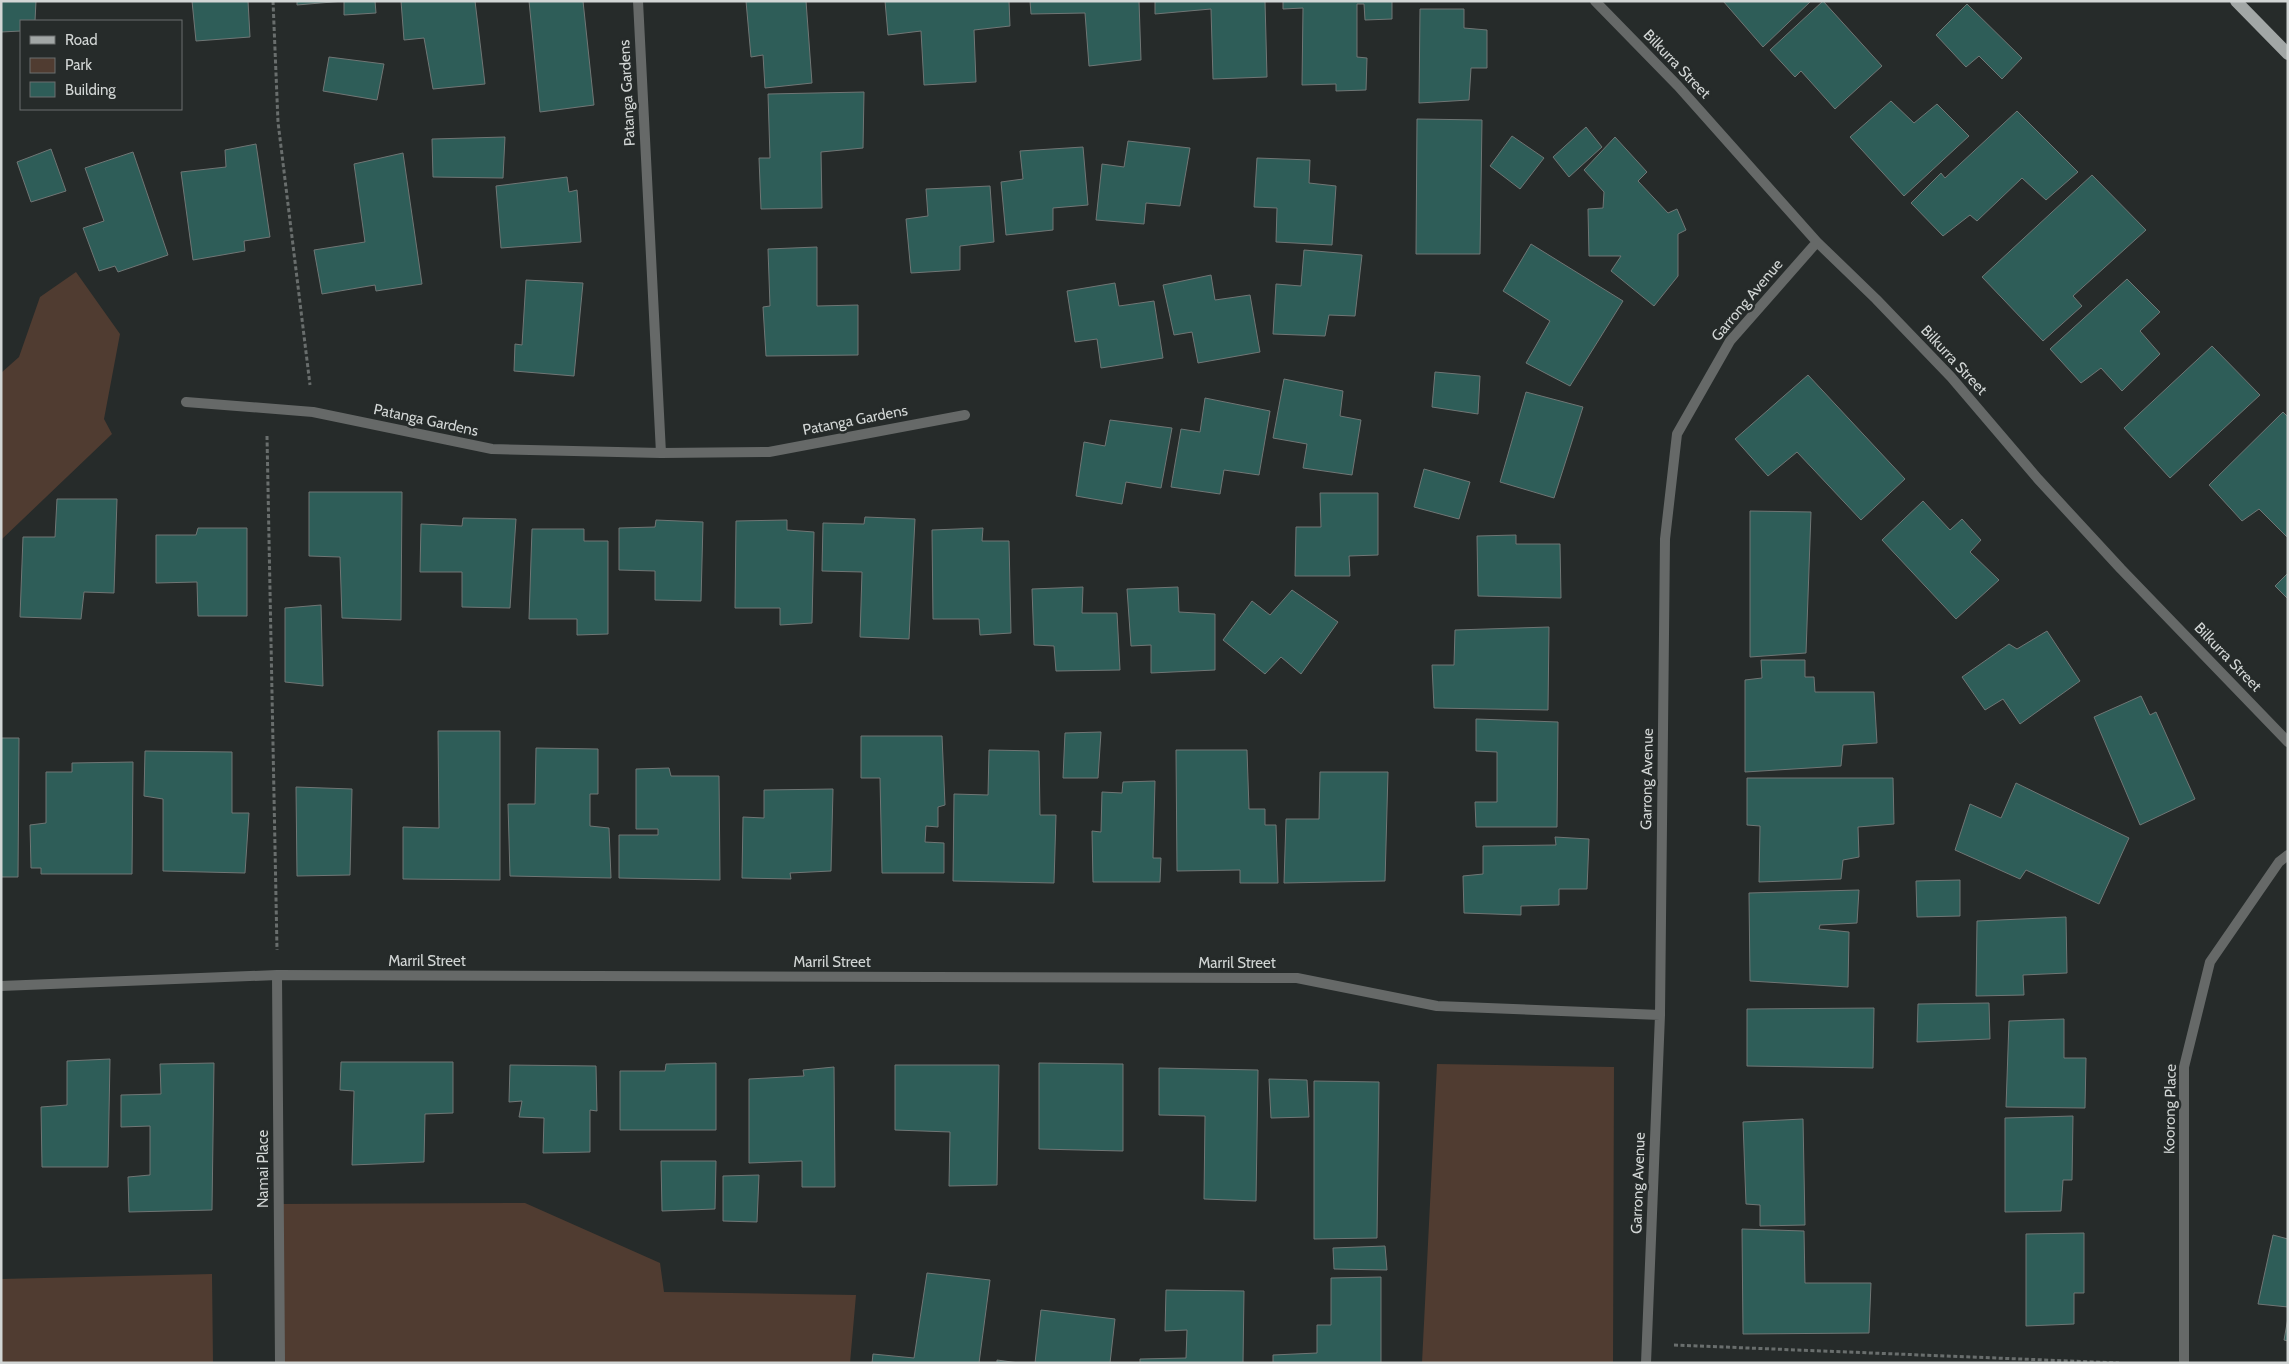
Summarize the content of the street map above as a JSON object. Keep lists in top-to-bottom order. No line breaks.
{"streets":{"street":["Bilkurra Street","Patanga Gardens","Garrong Avenue","Marril Street","Koorong Place","Namai Place"]},"crossings":[["Bilkurra Street","Garrong Avenue"],["Garrong Avenue","Marril Street"],["Marril Street","Namai Place"]],"legend":["Road","Park","Building"]}
